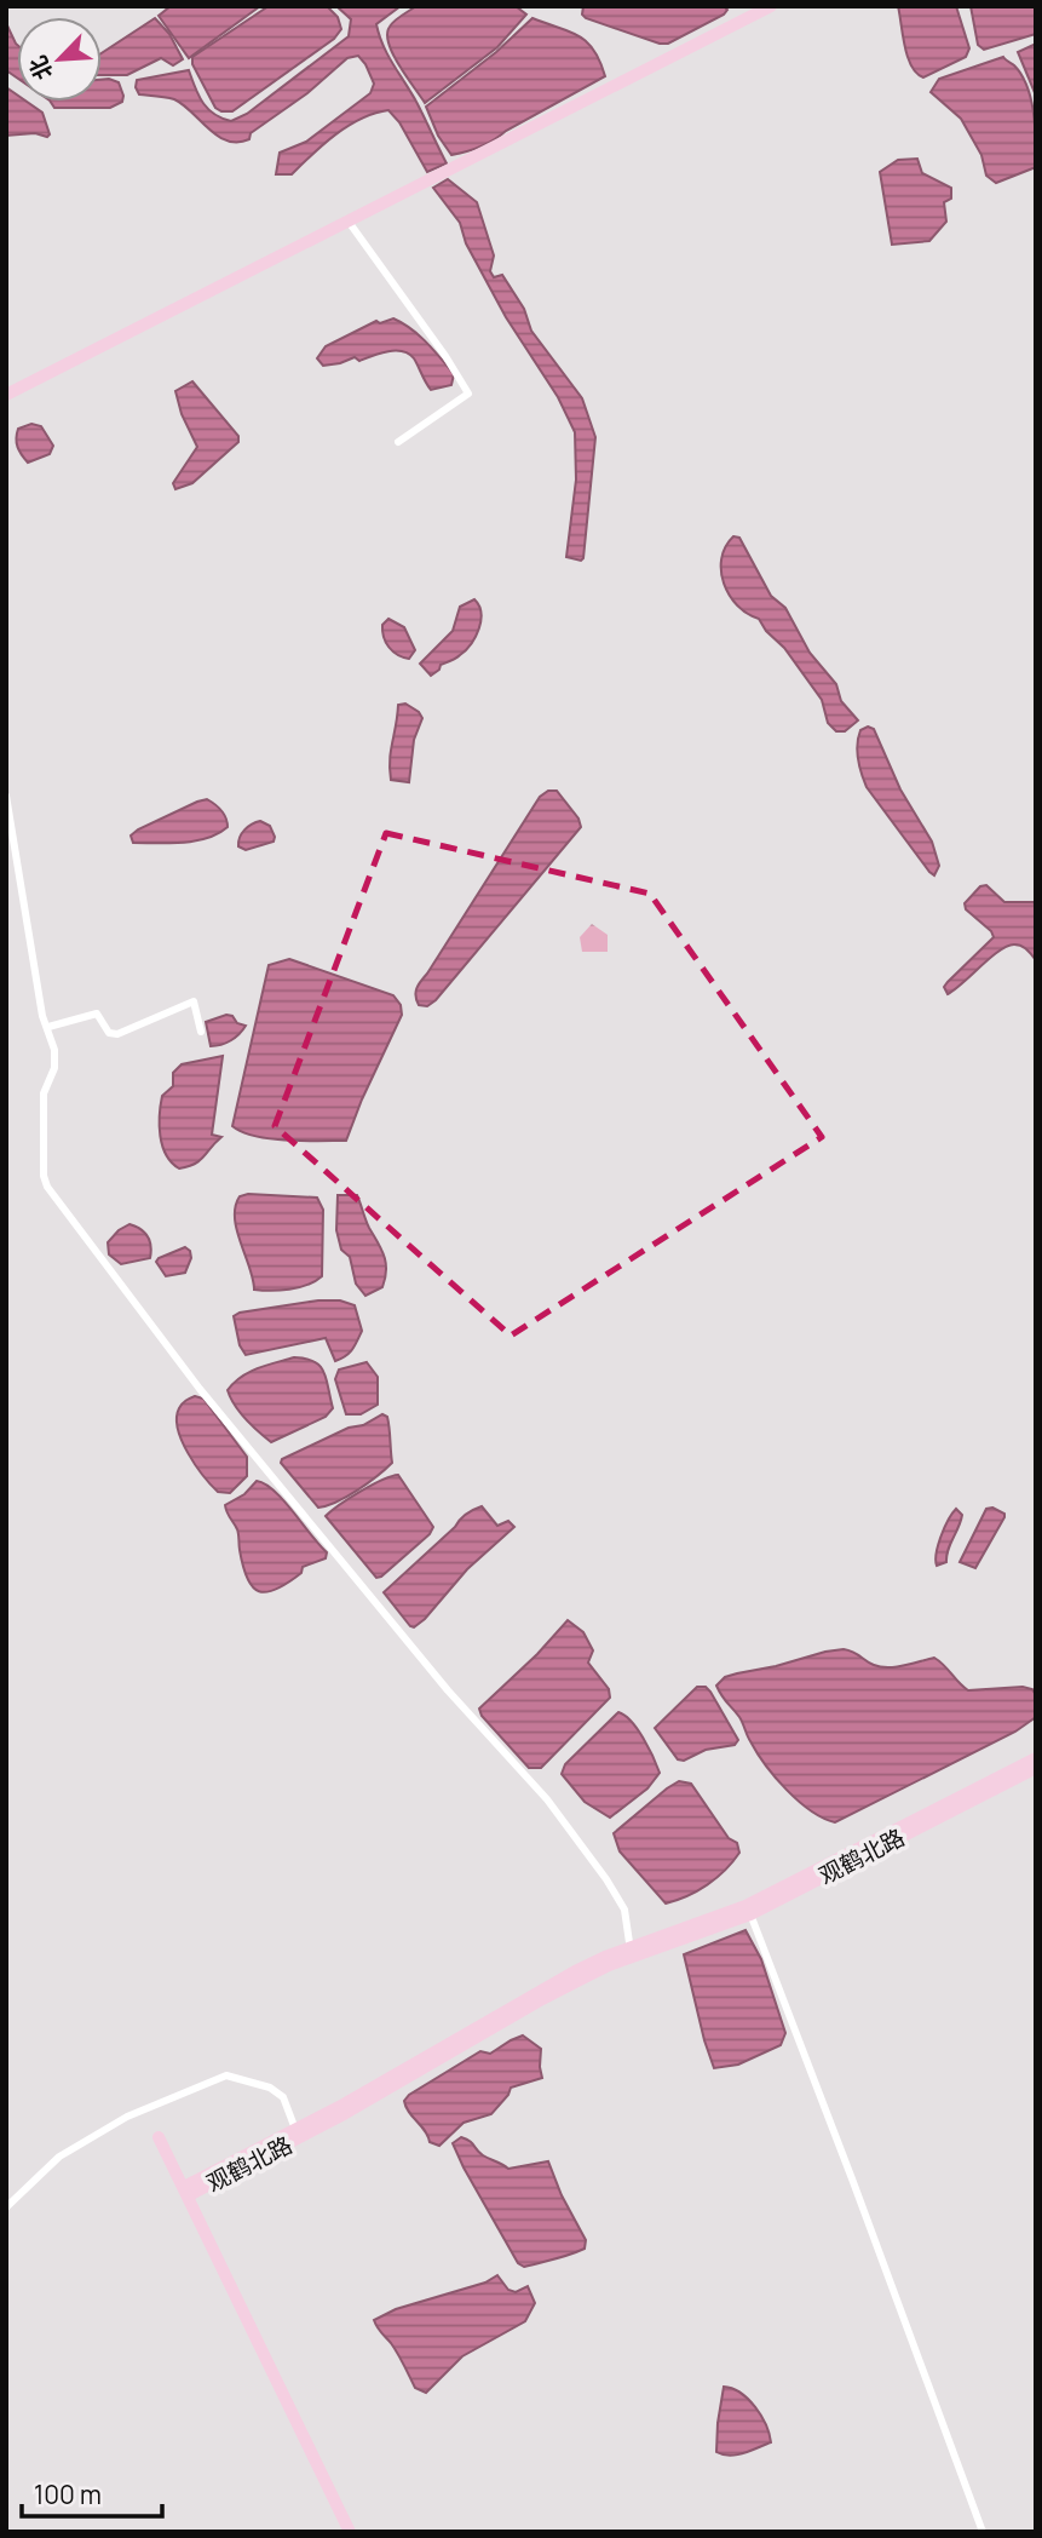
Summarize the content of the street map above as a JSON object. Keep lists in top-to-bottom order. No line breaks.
{"streets":{"street":["观鹤北路"]},"scale_bar":"100 m","north":"bottom left"}
